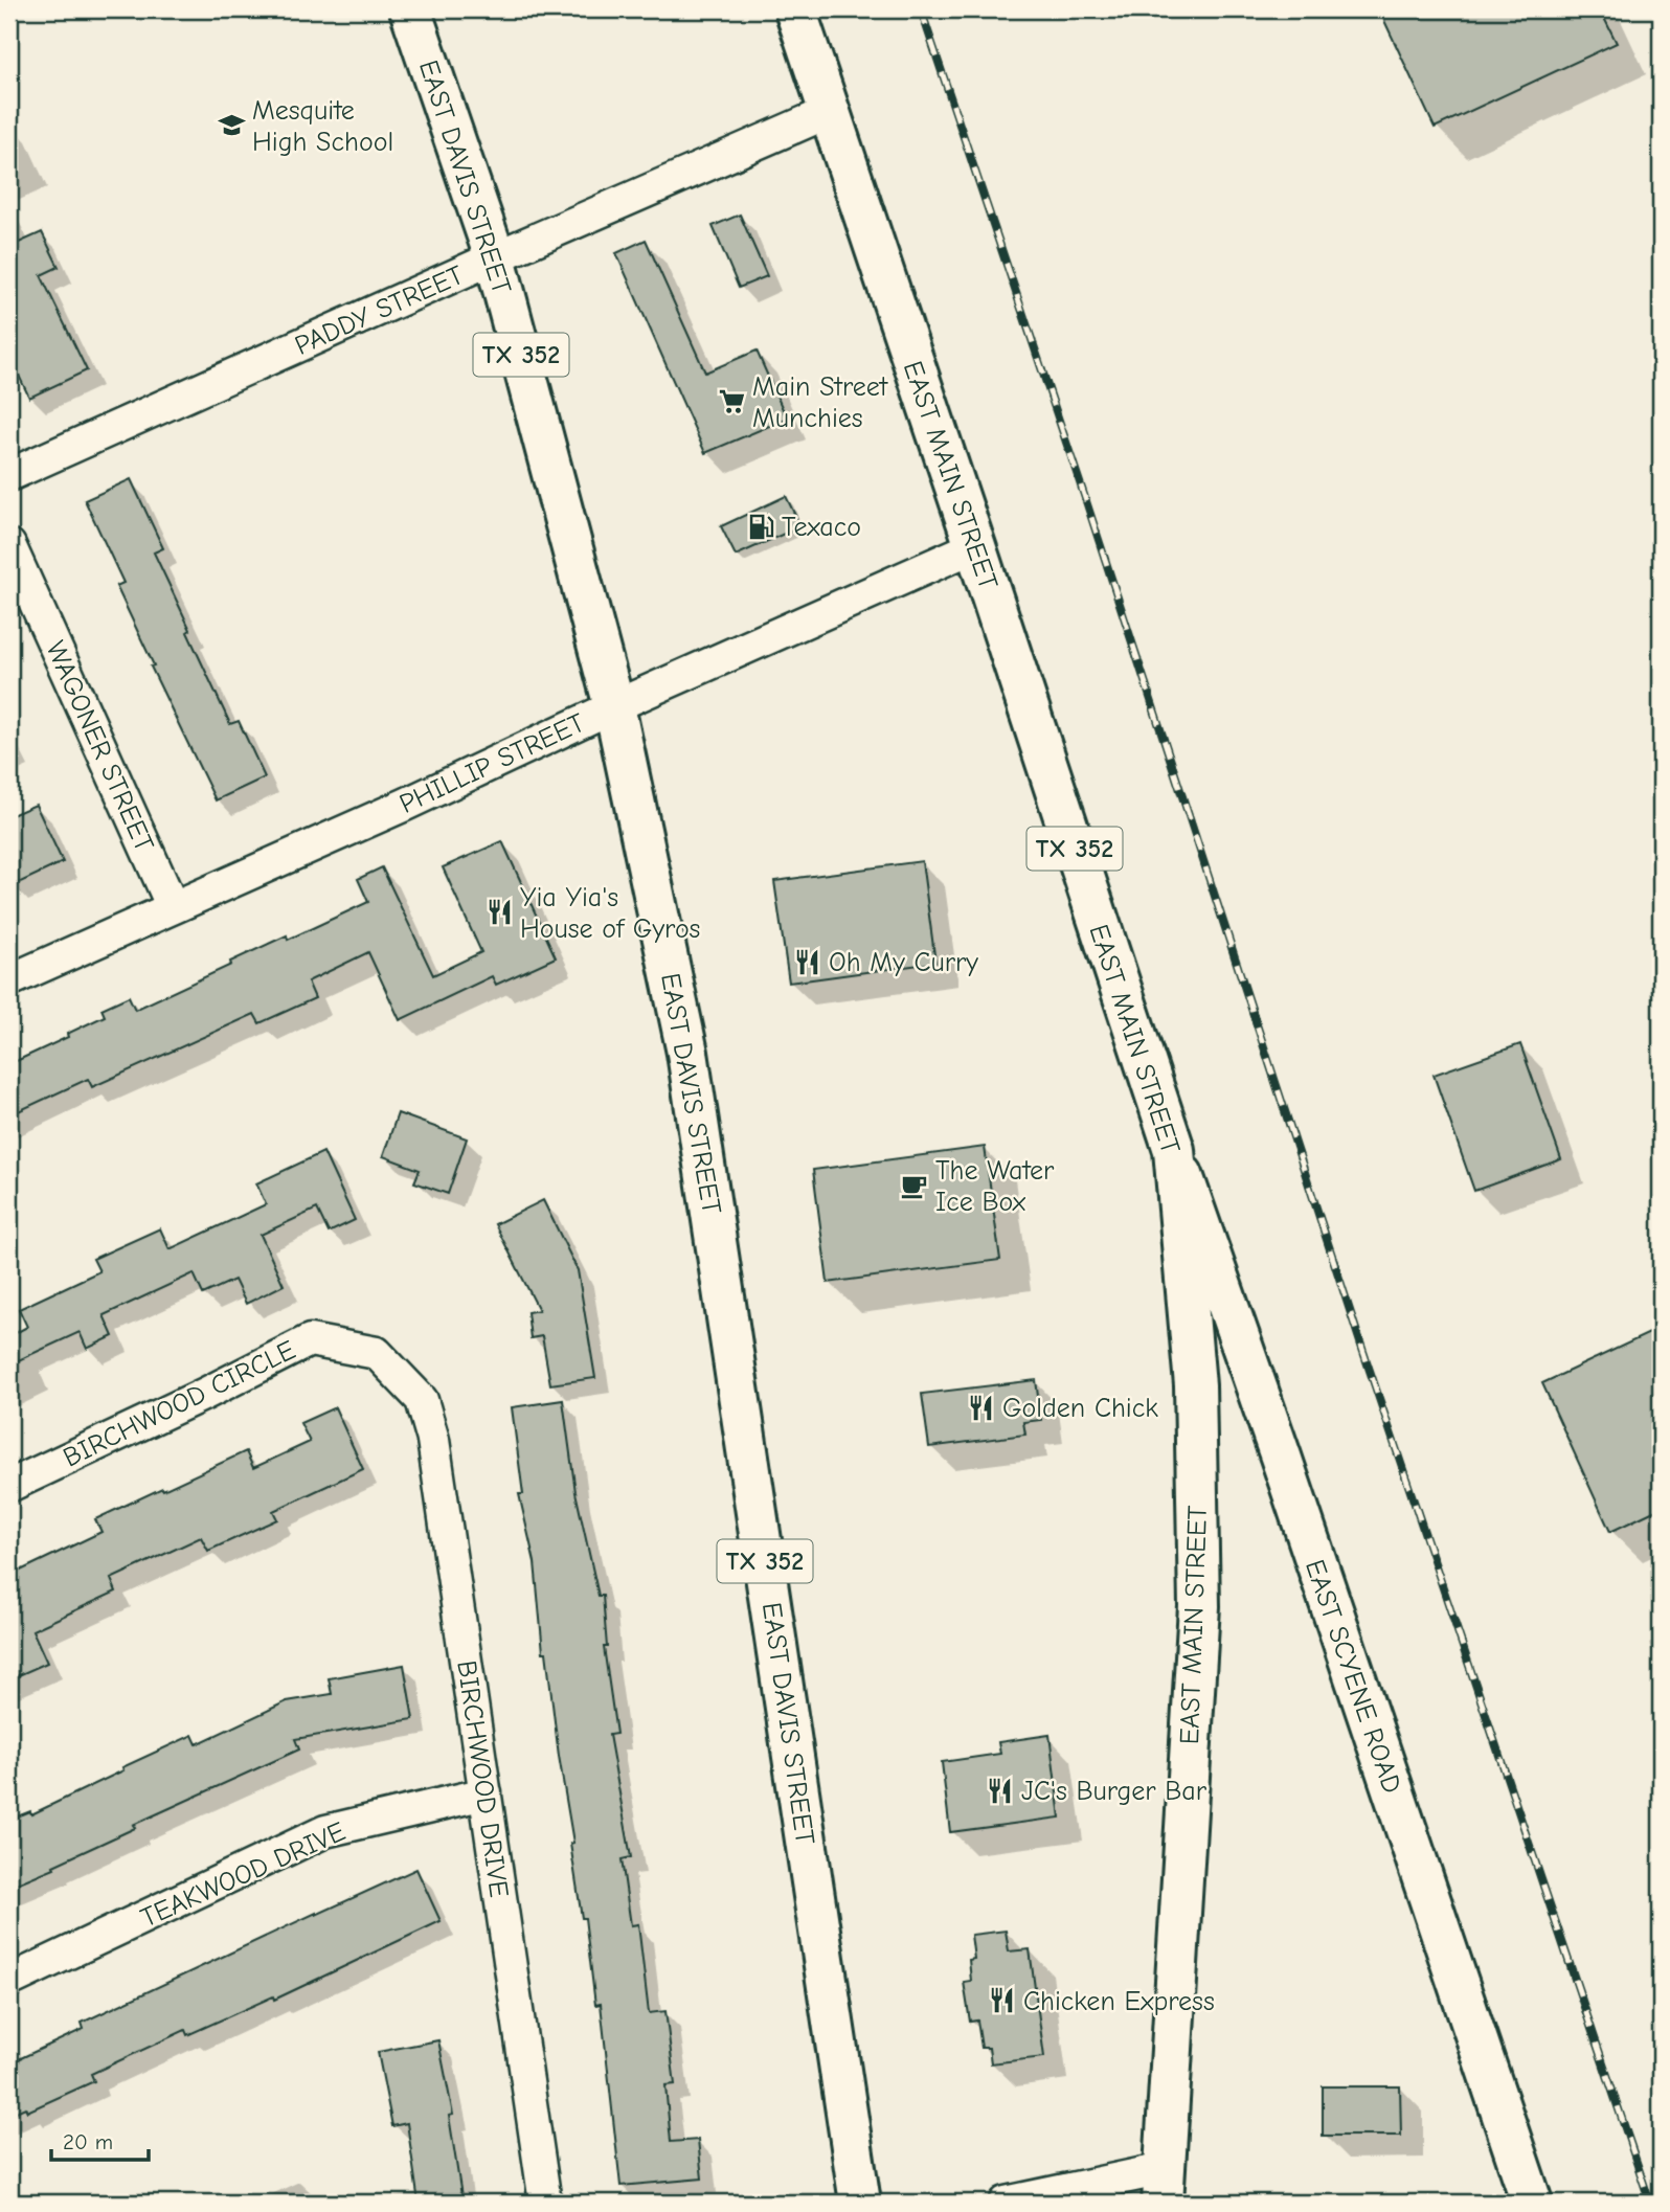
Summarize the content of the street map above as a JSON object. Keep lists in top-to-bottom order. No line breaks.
{"streets":{"main road":["EAST DAVIS STREET","TX 352","EAST MAIN STREET","EAST SCYENE ROAD"],"street":["PADDY STREET","WAGONER STREET","PHILLIP STREET","BIRCHWOOD CIRCLE","BIRCHWOOD DRIVE","TEAKWOOD DRIVE"]},"crossings":[["EAST DAVIS STREET","PADDY STREET"],["EAST DAVIS STREET","PHILLIP STREET"],["PADDY STREET","EAST MAIN STREET"],["EAST MAIN STREET","PHILLIP STREET"],["EAST MAIN STREET","EAST SCYENE ROAD"],["WAGONER STREET","PHILLIP STREET"],["BIRCHWOOD CIRCLE","BIRCHWOOD DRIVE"],["BIRCHWOOD DRIVE","TEAKWOOD DRIVE"]],"places":{"school or university":["Mesquite High School"],"supermarket":["Main Street Munchies"],"fuel station":["Texaco"],"restaurant":["Yia Yia's House of Gyros","Oh My Curry","Golden Chick","JC's Burger Bar","Chicken Express"],"cafe":["The Water Ice Box"]},"scale_bar":"20 m"}
